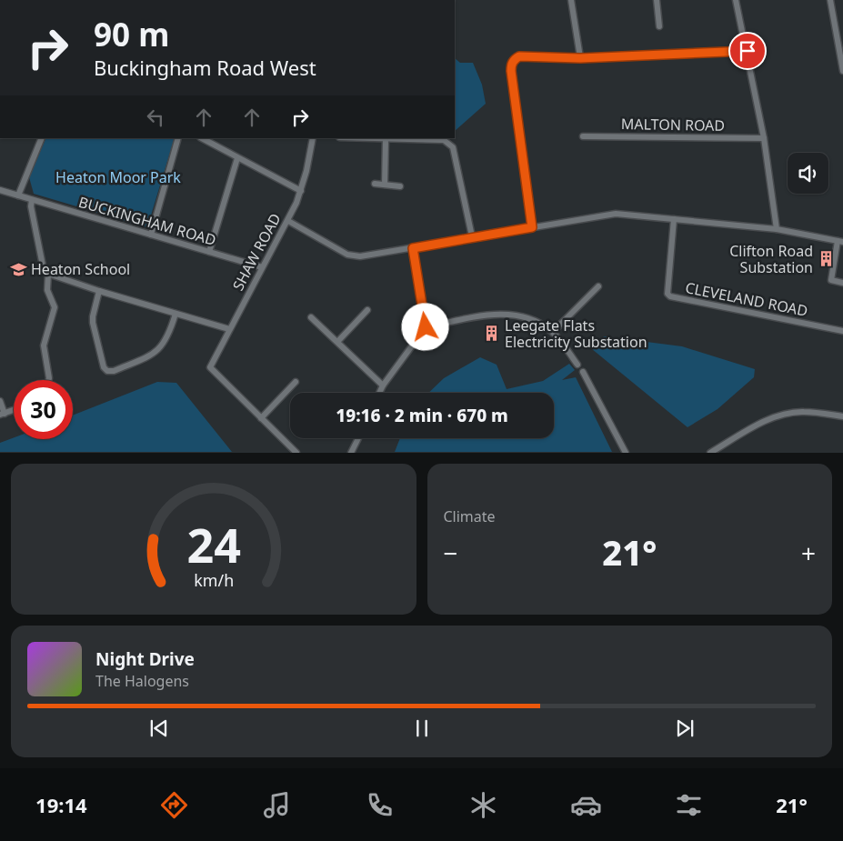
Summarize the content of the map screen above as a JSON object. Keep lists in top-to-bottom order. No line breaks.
{"streets":{"street":["MALTON ROAD","BUCKINGHAM ROAD","SHAW ROAD","CLEVELAND ROAD"]},"crossings":[["BUCKINGHAM ROAD","SHAW ROAD"]],"parks":["Heaton Moor Park"],"places":{"building":["Clifton Road Substation","Leegate Flats Electricity Substation"],"school or university":["Heaton School"]},"page":{"turn":["90 m","Buckingham Road West"],"limit":"30","trip":"19:16 · 2 min · 670 m","tile":"Climate","heat":["−","21°","+"],"song":["Night Drive","The Halogens"],"tabs":["19:14","21°"],"gauge":["24","km/h"]}}
